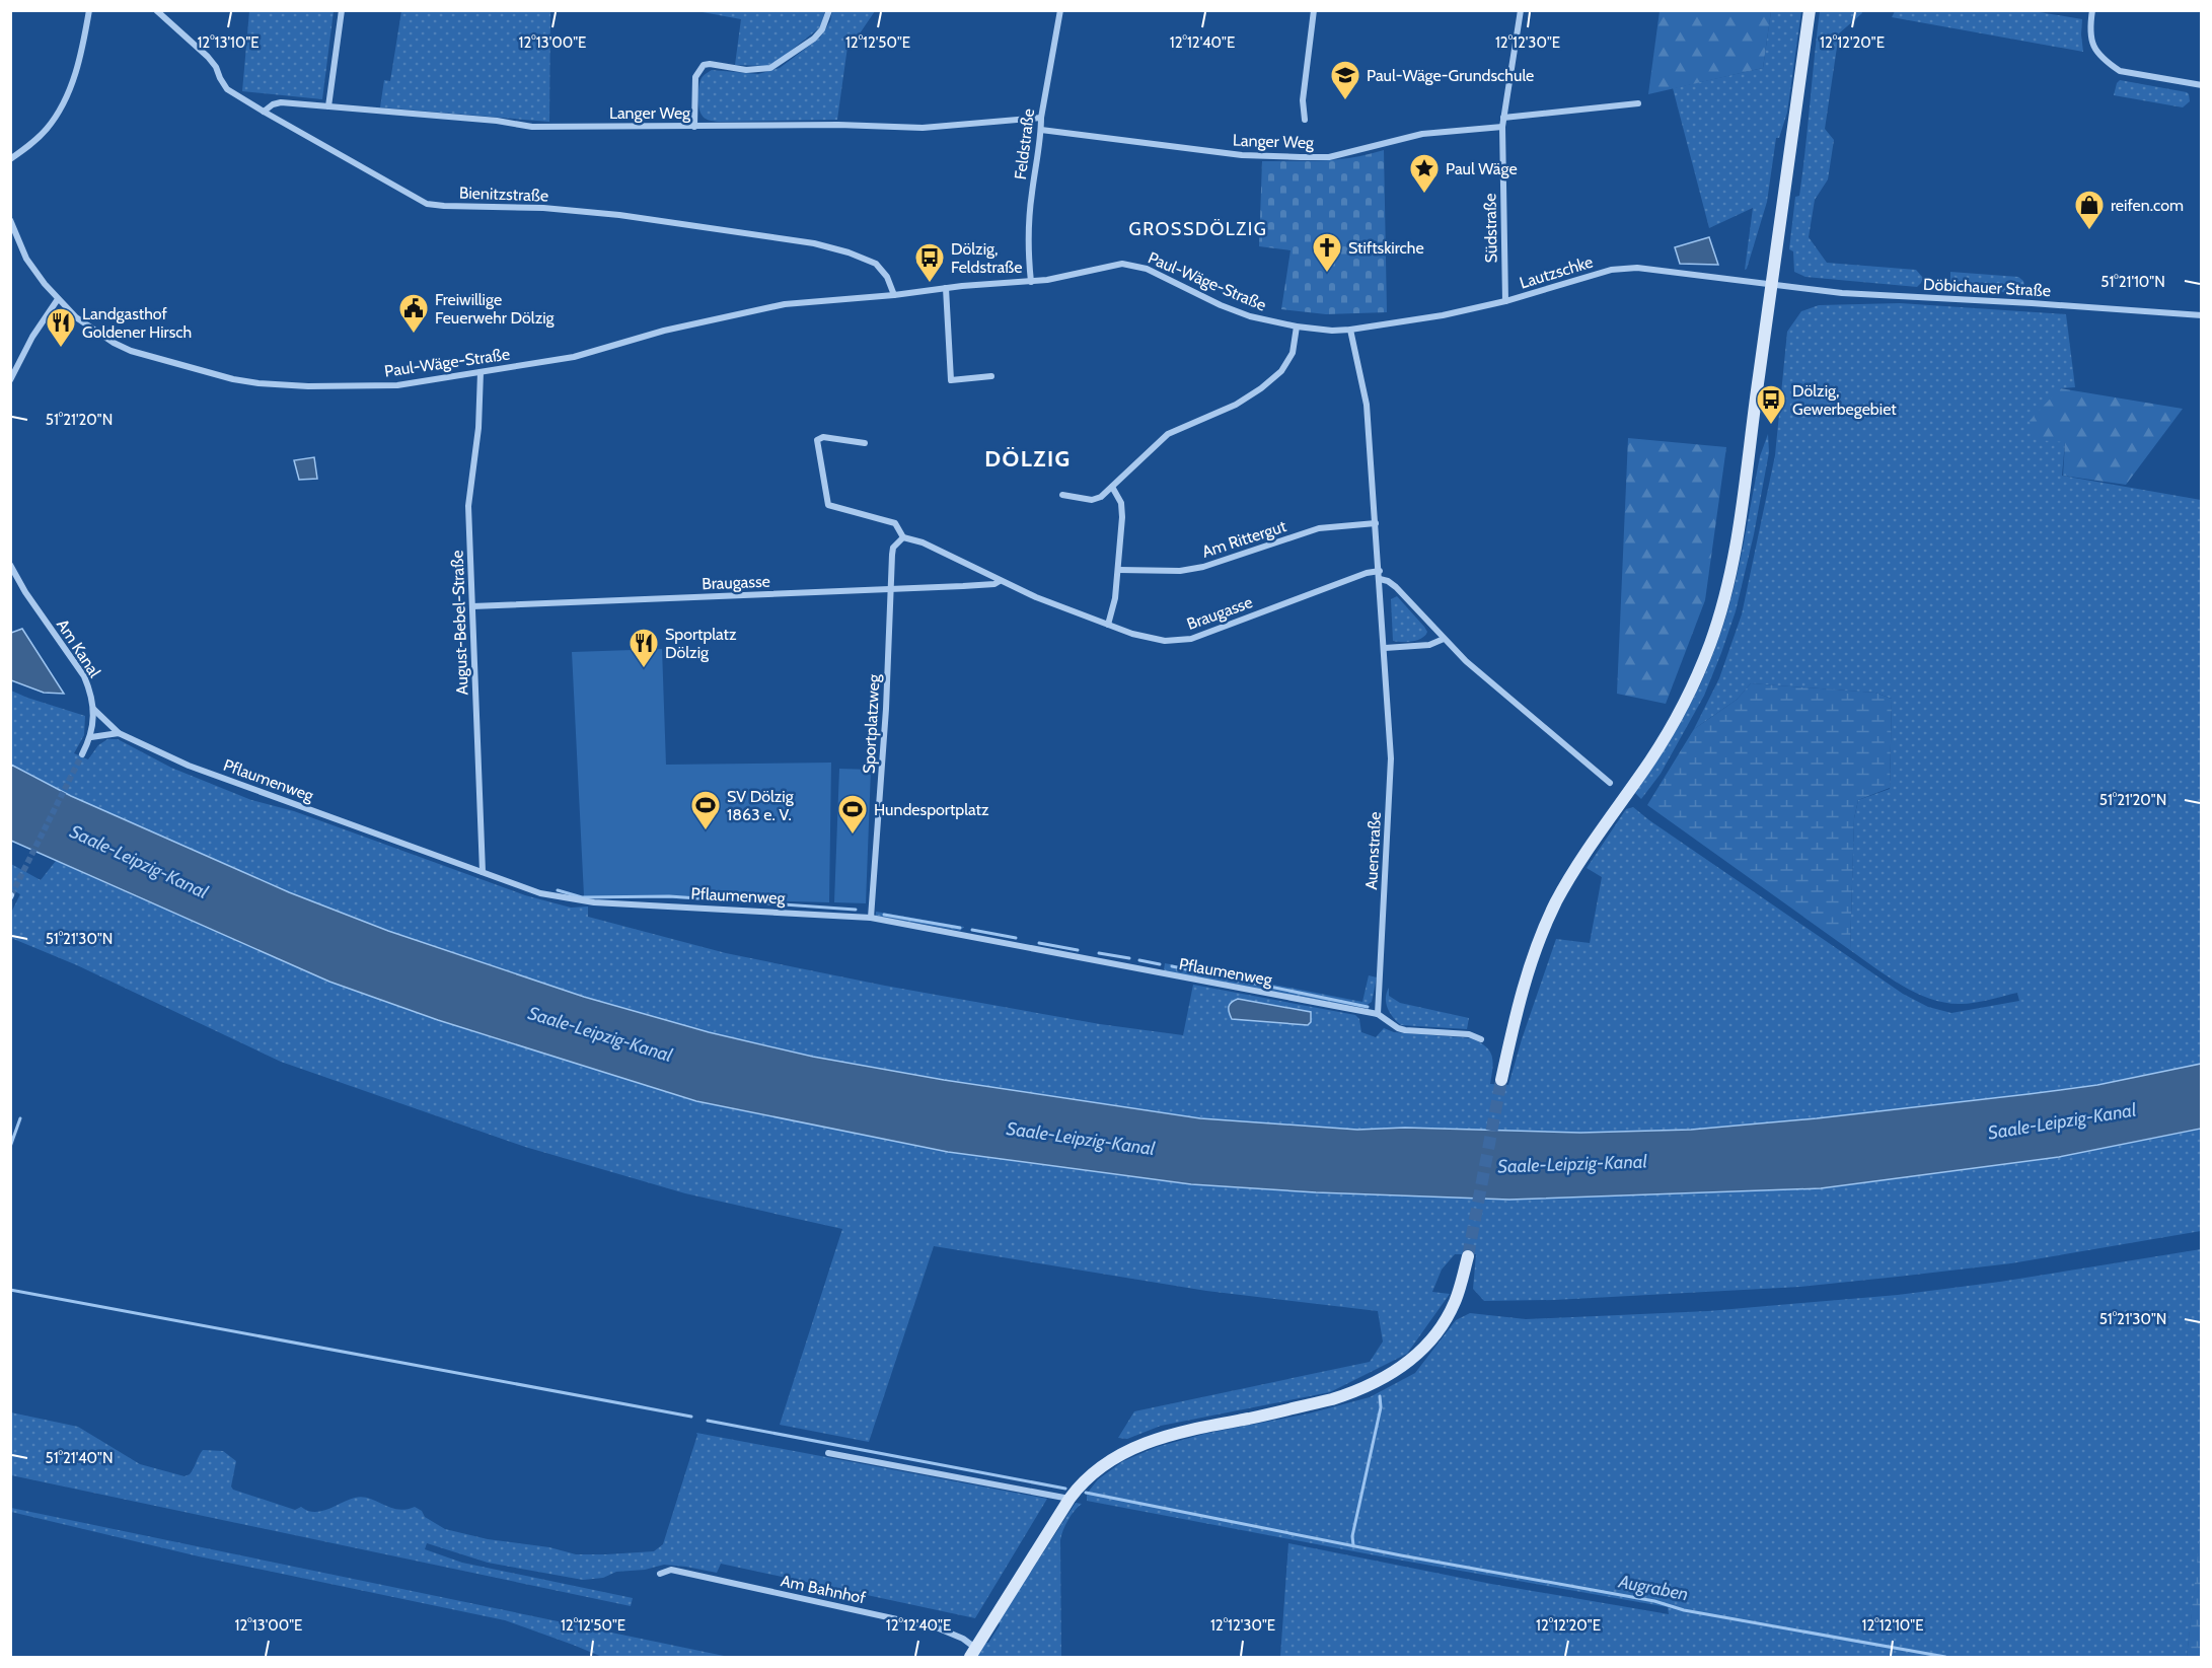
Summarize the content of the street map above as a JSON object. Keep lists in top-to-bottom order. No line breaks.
{"streets":{"street":["Langer Weg","Feldstraße","Bienitzstraße","Südstraße","Lautzschke","Paul-Wäge-Straße","Döbichauer Straße","Am Rittergut","Braugasse","August-Bebel-Straße","Am Kanal","Sportplatzweg","Pflaumenweg","Auenstraße","Am Bahnhof"]},"crossings":[["Langer Weg","Feldstraße"],["Langer Weg","Bienitzstraße"],["Langer Weg","Südstraße"],["Feldstraße","Paul-Wäge-Straße"],["Bienitzstraße","Paul-Wäge-Straße"],["Südstraße","Lautzschke"],["Lautzschke","Paul-Wäge-Straße"],["Lautzschke","Döbichauer Straße"],["Lautzschke","Auenstraße"],["Paul-Wäge-Straße","August-Bebel-Straße"],["Paul-Wäge-Straße","Auenstraße"],["Am Rittergut","Auenstraße"],["Braugasse","August-Bebel-Straße"],["Braugasse","Sportplatzweg"],["Braugasse","Auenstraße"],["August-Bebel-Straße","Pflaumenweg"],["Am Kanal","Pflaumenweg"],["Sportplatzweg","Pflaumenweg"],["Pflaumenweg","Auenstraße"]],"districts":["GROSSDÖLZIG","DÖLZIG"],"water":["Saale-Leipzig-Kanal","Augraben"],"places":{"school or university":["Paul-Wäge-Grundschule"],"place":["Paul Wäge"],"shop":["reifen.com"],"church":["Stiftskirche"],"bus stop":["Dölzig, Feldstraße","Dölzig, Gewerbegebiet"],"public building":["Freiwillige Feuerwehr Dölzig"],"restaurant":["Landgasthof Goldener Hirsch","Sportplatz Dölzig"],"sports":["SV Dölzig 1863 e. V.","Hundesportplatz"]},"coordinates":["12°13'00\"E","12°12'50\"E","12°12'40\"E","12°12'30\"E","12°12'20\"E","12°13'10\"E","51°21'10\"N","51°21'20\"N","51°21'30\"N","51°21'40\"N","12°12'10\"E"]}
